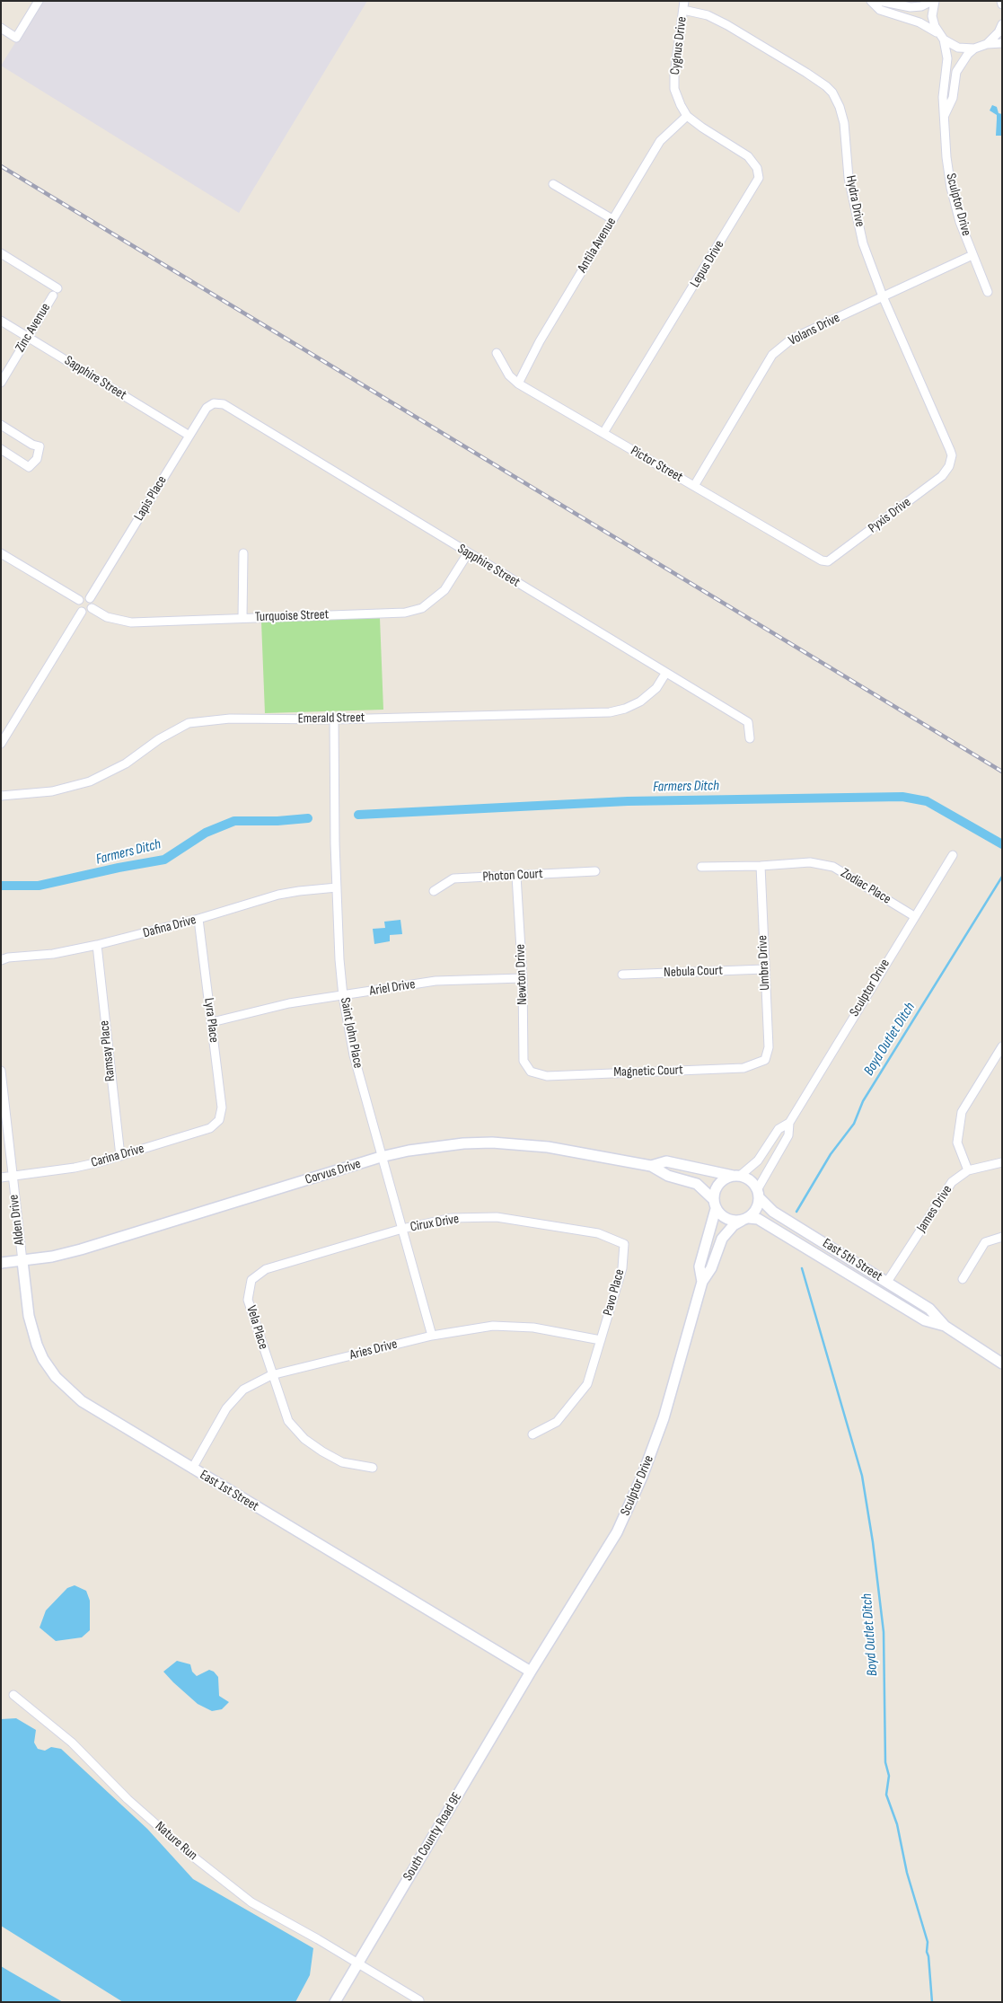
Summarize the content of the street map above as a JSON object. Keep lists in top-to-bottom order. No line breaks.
{"streets":{"street":["Cygnus Drive","Hydra Drive","Sculptor Drive","Antila Avenue","Lepus Drive","Zinc Avenue","Volans Drive","Sapphire Street","Pictor Street","Lapis Place","Pyxis Drive","Turquoise Street","Emerald Street","Photon Court","Zodiac Place","Dafina Drive","Umbra Drive","Nebula Court","Newton Drive","Ariel Drive","Lyra Place","Saint John Place","Ramsay Place","Magnetic Court","Carina Drive","Corvus Drive","James Drive","Alden Drive","Cirux Drive","East 5th Street","Pavo Place","Vela Place","Aries Drive","East 1st Street","South County Road 9E","Nature Run"]},"crossings":[["Cygnus Drive","Hydra Drive"],["Cygnus Drive","Antila Avenue"],["Cygnus Drive","Lepus Drive"],["Hydra Drive","Volans Drive"],["Hydra Drive","Pyxis Drive"],["Sculptor Drive","Volans Drive"],["Sculptor Drive","Zodiac Place"],["Sculptor Drive","Corvus Drive"],["Sculptor Drive","East 5th Street"],["Sculptor Drive","East 1st Street"],["Sculptor Drive","South County Road 9E"],["Antila Avenue","Lepus Drive"],["Antila Avenue","Pictor Street"],["Lepus Drive","Pictor Street"],["Zinc Avenue","Sapphire Street"],["Volans Drive","Pictor Street"],["Sapphire Street","Lapis Place"],["Sapphire Street","Turquoise Street"],["Sapphire Street","Emerald Street"],["Pictor Street","Pyxis Drive"],["Lapis Place","Turquoise Street"],["Emerald Street","Saint John Place"],["Photon Court","Newton Drive"],["Zodiac Place","Umbra Drive"],["Dafina Drive","Lyra Place"],["Dafina Drive","Saint John Place"],["Dafina Drive","Ramsay Place"],["Umbra Drive","Nebula Court"],["Umbra Drive","Magnetic Court"],["Newton Drive","Ariel Drive"],["Newton Drive","Magnetic Court"],["Ariel Drive","Lyra Place"],["Ariel Drive","Saint John Place"],["Lyra Place","Carina Drive"],["Saint John Place","Corvus Drive"],["Saint John Place","Cirux Drive"],["Saint John Place","Aries Drive"],["Ramsay Place","Carina Drive"],["Carina Drive","Alden Drive"],["Corvus Drive","Alden Drive"],["Corvus Drive","East 5th Street"],["Corvus Drive","East 1st Street"],["James Drive","East 5th Street"],["Alden Drive","East 1st Street"],["Cirux Drive","Pavo Place"],["Cirux Drive","Vela Place"],["Pavo Place","Aries Drive"],["Vela Place","Aries Drive"],["Aries Drive","East 1st Street"],["East 1st Street","South County Road 9E"],["South County Road 9E","Nature Run"]],"water":["Farmers Ditch","Boyd Outlet Ditch"]}
